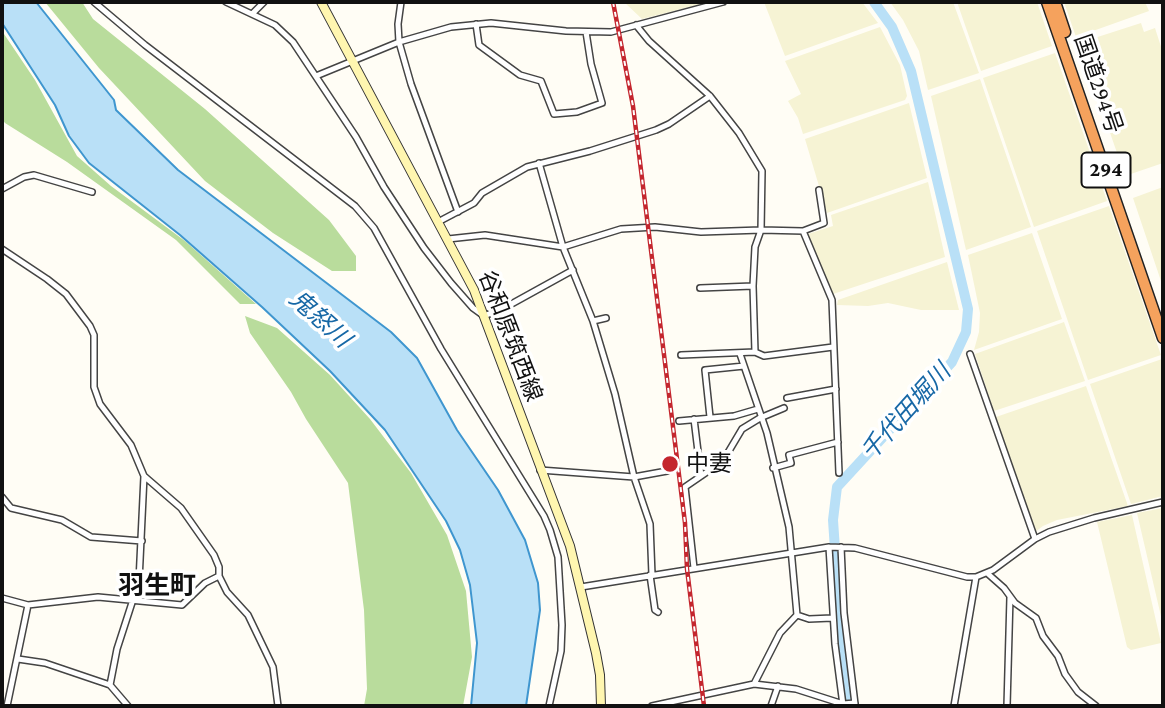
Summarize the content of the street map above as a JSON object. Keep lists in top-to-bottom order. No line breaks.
{"streets":{"highway":["国道294号","294"],"main road":["谷和原筑西線"]},"districts":["羽生町"],"water":["鬼怒川","千代田堀川"],"places":["中妻"]}
